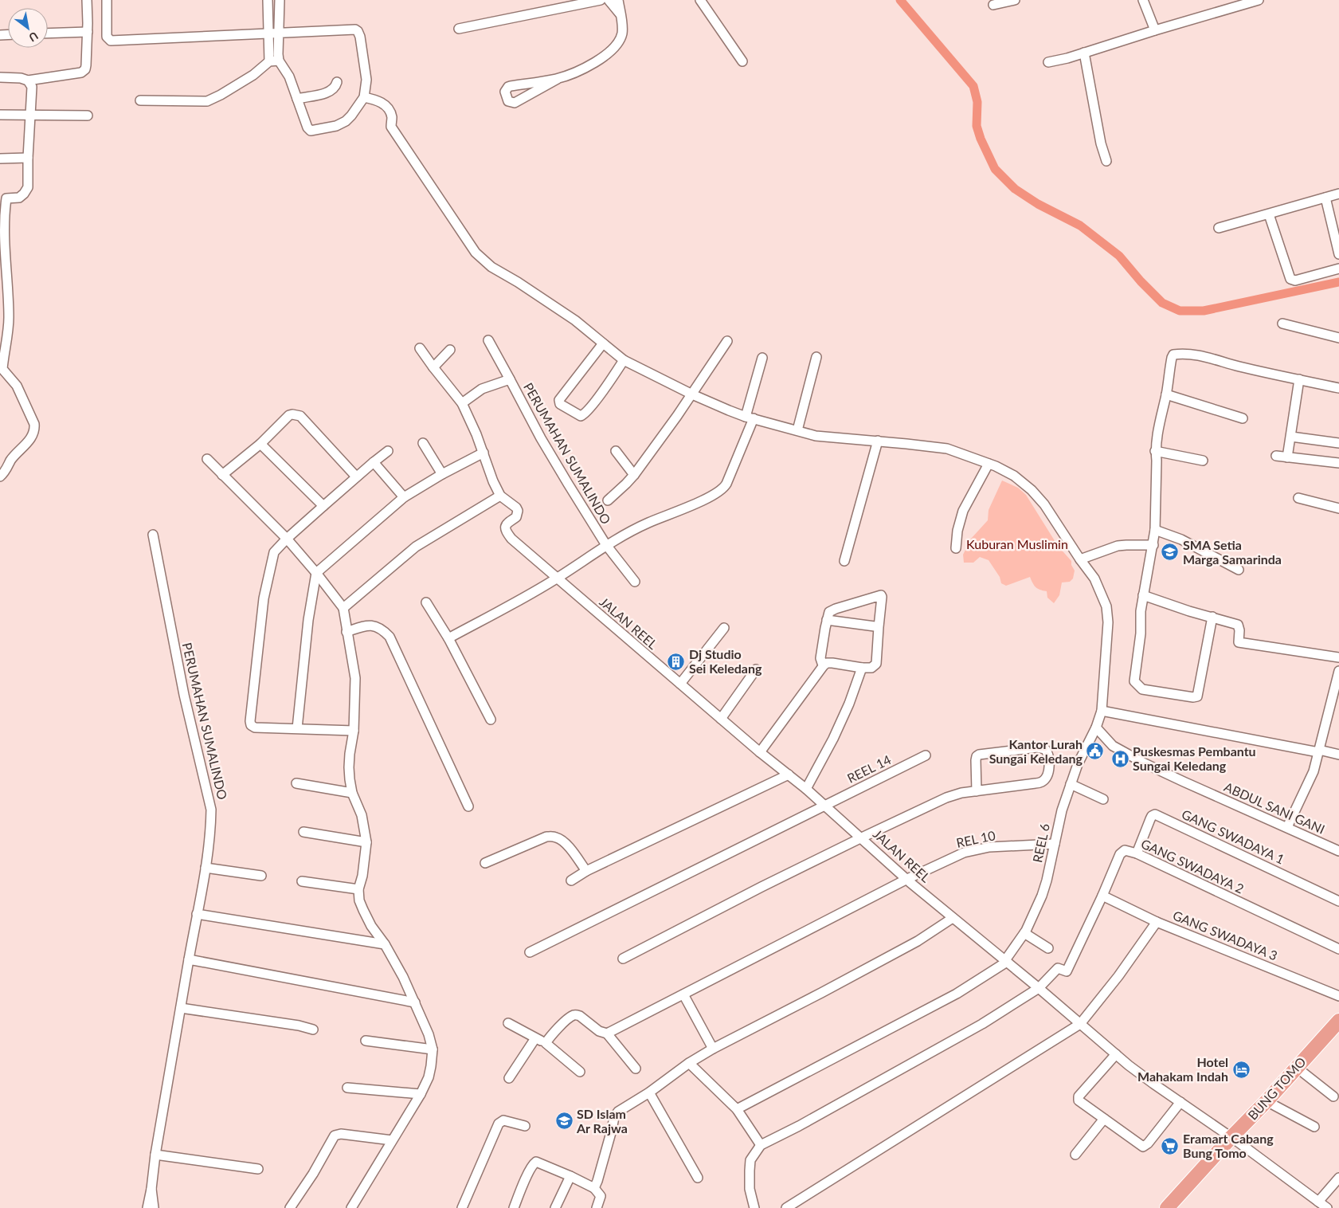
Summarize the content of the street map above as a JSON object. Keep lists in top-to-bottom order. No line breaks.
{"streets":{"main road":["BUNG TOMO"],"street":["PERUMAHAN SUMALINDO","JALAN REEL","REEL 14","ABDUL SANI GANI","GANG SWADAYA 1","REL 10","REEL 6","GANG SWADAYA 2","GANG SWADAYA 3"]},"crossings":[["JALAN REEL","REEL 14"],["JALAN REEL","REL 10"],["JALAN REEL","REEL 6"],["JALAN REEL","GANG SWADAYA 2"],["JALAN REEL","BUNG TOMO"],["ABDUL SANI GANI","REEL 6"],["GANG SWADAYA 1","GANG SWADAYA 2"],["REL 10","REEL 6"],["GANG SWADAYA 2","GANG SWADAYA 3"]],"parks":["Kuburan Muslimin"],"places":{"school or university":["SMA Setia Marga Samarinda","SD Islam Ar Rajwa"],"building":["Dj Studio Sei Keledang"],"public building":["Kantor Lurah Sungai Keledang"],"hospital":["Puskesmas Pembantu Sungai Keledang"],"hotel":["Hotel Mahakam Indah"],"supermarket":["Eramart Cabang Bung Tomo"]},"north":"bottom right"}
